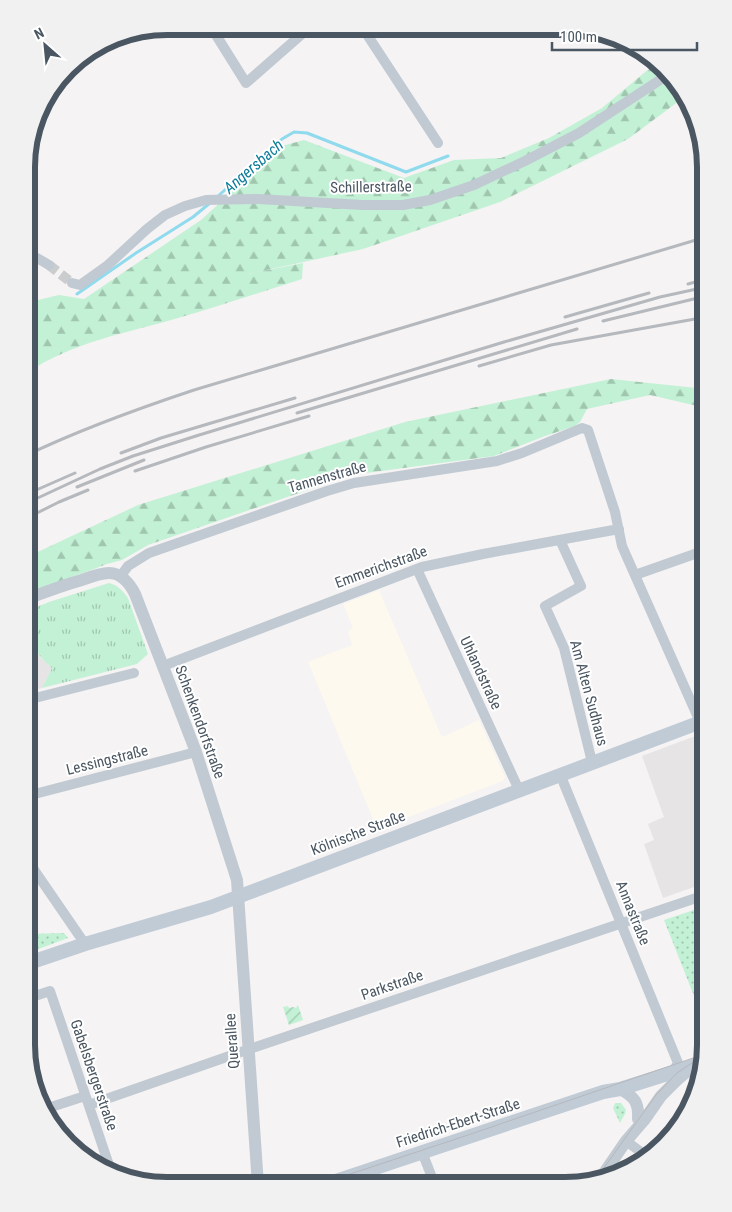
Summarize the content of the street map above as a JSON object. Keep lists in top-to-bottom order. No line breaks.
{"streets":{"main road":["Kölnische Straße","Friedrich-Ebert-Straße"],"street":["Schillerstraße","Tannenstraße","Emmerichstraße","Uhlandstraße","Am Alten Sudhaus","Schenkendorfstraße","Lessingstraße","Annastraße","Parkstraße","Querallee","Gabelsbergerstraße"]},"crossings":[["Tannenstraße","Emmerichstraße"],["Tannenstraße","Schenkendorfstraße"],["Emmerichstraße","Uhlandstraße"],["Emmerichstraße","Am Alten Sudhaus"],["Emmerichstraße","Schenkendorfstraße"],["Uhlandstraße","Kölnische Straße"],["Am Alten Sudhaus","Kölnische Straße"],["Schenkendorfstraße","Lessingstraße"],["Schenkendorfstraße","Kölnische Straße"],["Schenkendorfstraße","Querallee"],["Kölnische Straße","Annastraße"],["Kölnische Straße","Querallee"],["Annastraße","Parkstraße"],["Annastraße","Friedrich-Ebert-Straße"],["Parkstraße","Querallee"],["Parkstraße","Gabelsbergerstraße"]],"water":["Angersbach"],"scale_bar":"100 m","north":"top left"}
